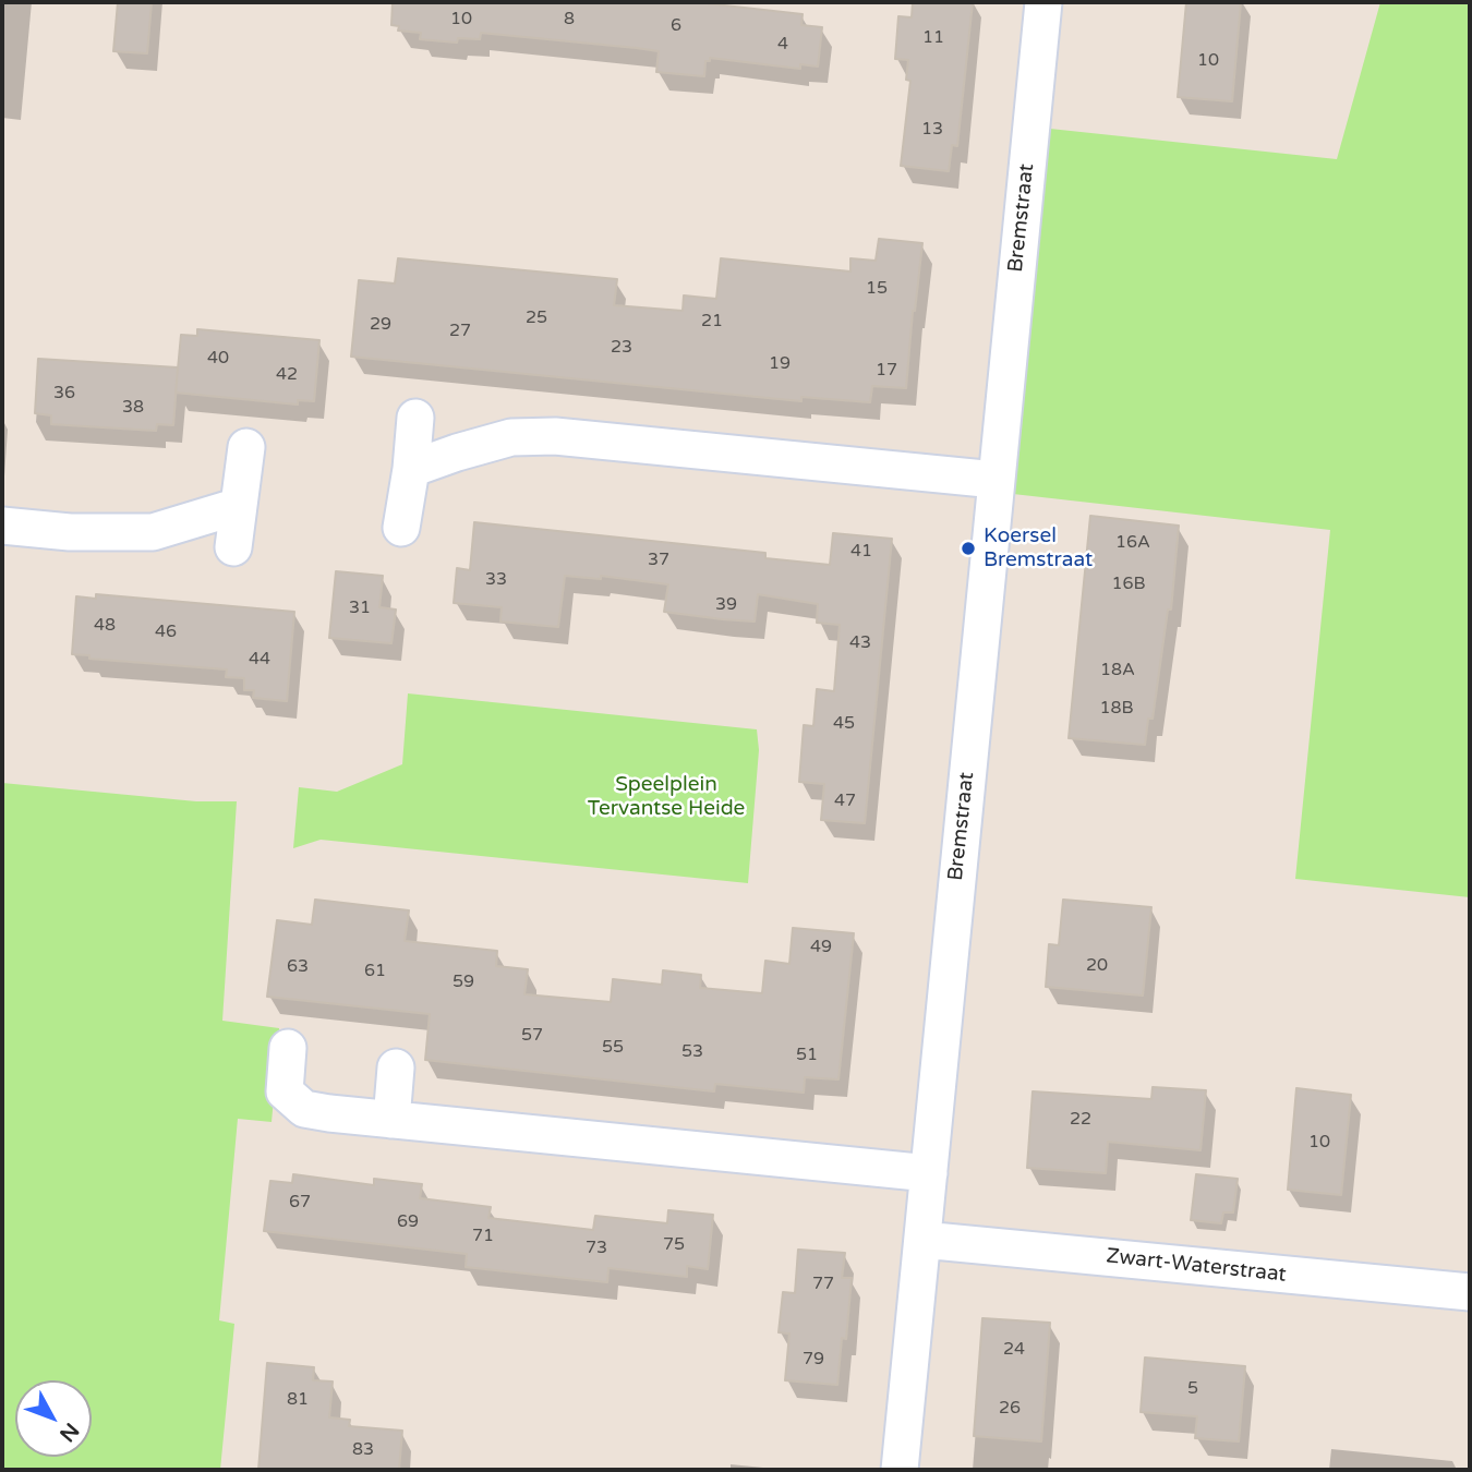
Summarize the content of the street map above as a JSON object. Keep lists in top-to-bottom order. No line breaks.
{"streets":{"street":["Bremstraat","Zwart-Waterstraat"]},"crossings":[["Bremstraat","Zwart-Waterstraat"]],"parks":["Speelplein Tervantse Heide"],"places":["Koersel Bremstraat"],"house_numbers":["10","8","6","11","4","10","13","15","25","21","29","27","23","40","19","17","42","36","38","16A","41","37","33","16B","39","31","48","46","43","44","18A","18B","45","47","49","20","63","61","59","57","55","53","51","22","10","67","69","71","75","73","77","24","79","5","81","26","83"],"north":"bottom right"}
